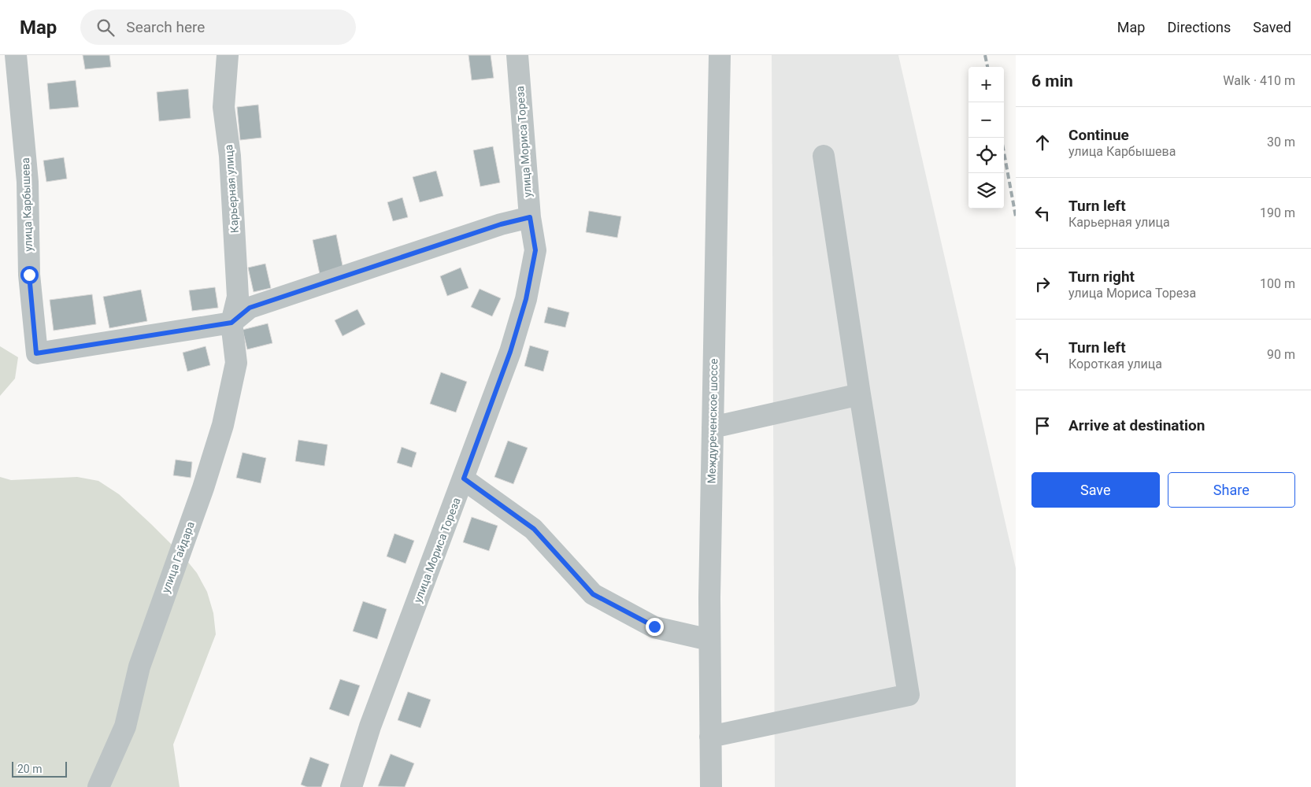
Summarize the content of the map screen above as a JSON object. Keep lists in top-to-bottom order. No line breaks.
{"streets":{"street":["улица Мориса Тореза","Карьерная улица","улица Карбышева","Междуреченское шоссе","улица Гайдара"]},"crossings":[["Карьерная улица","улица Карбышева"],["Карьерная улица","улица Гайдара"],["улица Карбышева","улица Гайдара"]],"scale_bar":"20 m","page":{"header":"Map","search":"Search here","nav":["Map","Directions","Saved"],"heading":["6 min","Walk · 410 m"],"map_buttons":["+","−"],"list":[["Continue","улица Карбышева","30 m"],["Turn left","Карьерная улица","190 m"],["Turn right","улица Мориса Тореза","100 m"],["Turn left","Короткая улица","90 m"],"Arrive at destination"],"buttons":["Save","Share"],"scale":"20 m"}}
